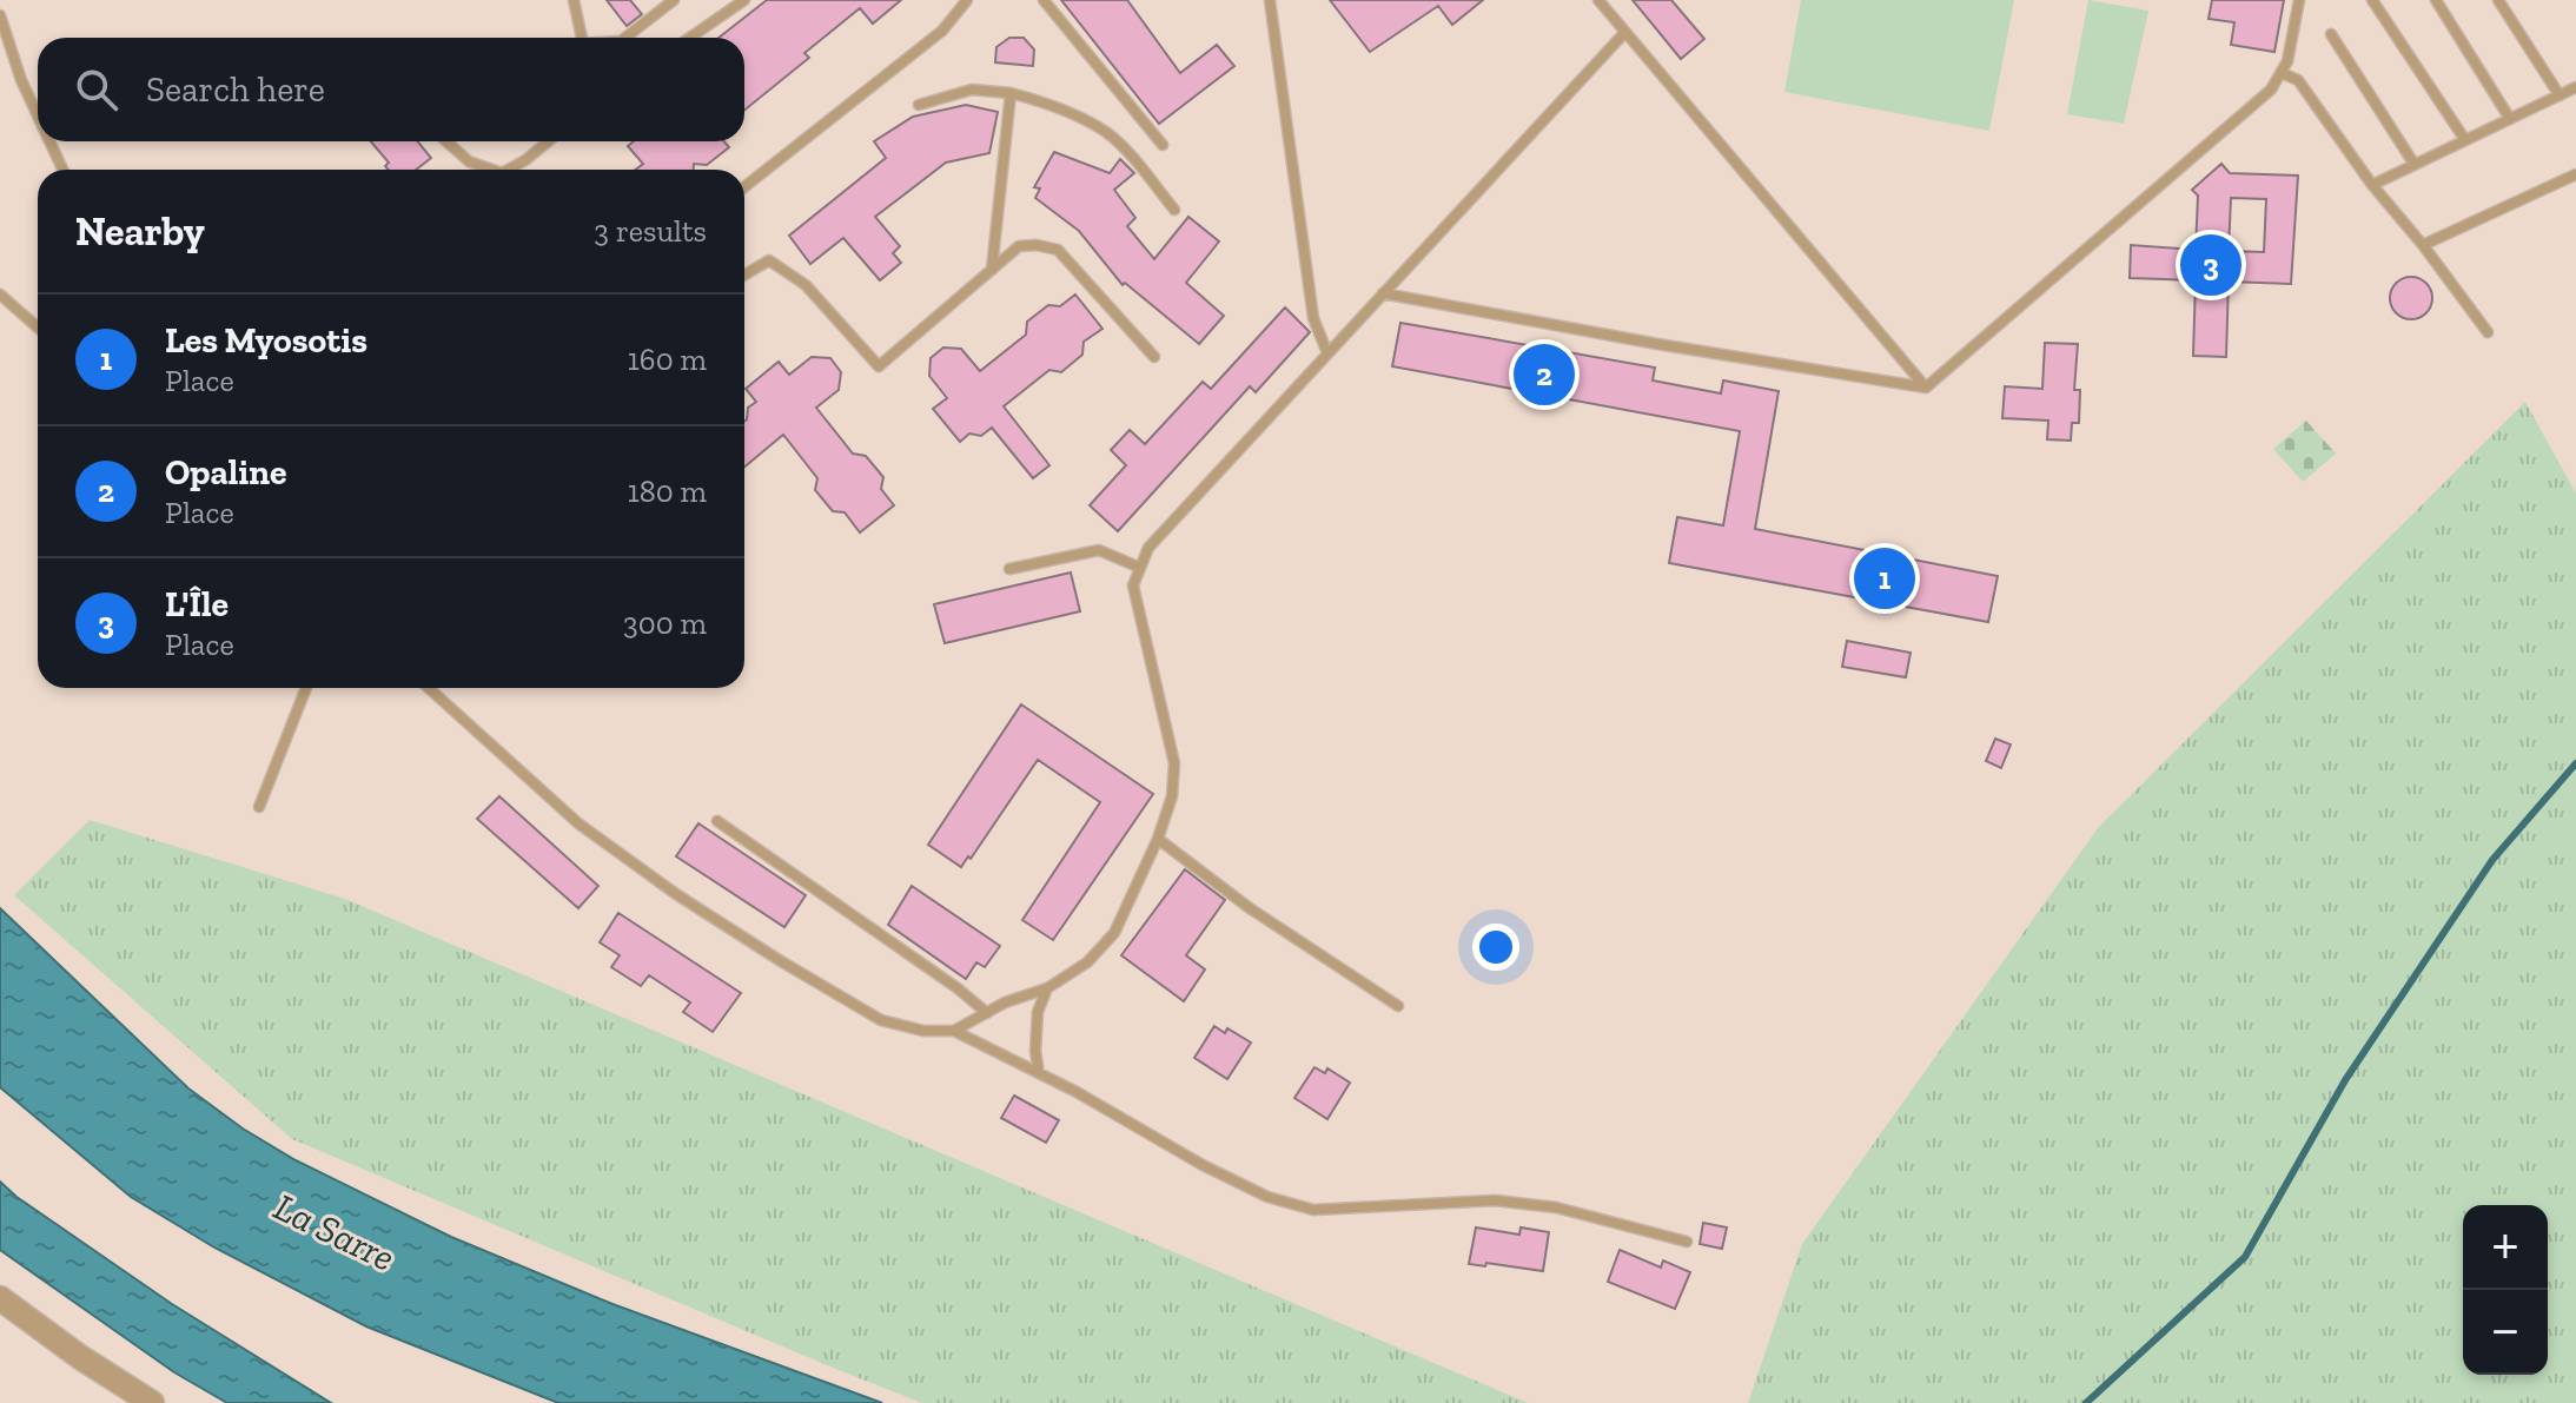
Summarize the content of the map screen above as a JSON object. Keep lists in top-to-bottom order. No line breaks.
{"water":["La Sarre"],"page":{"search":"Search here","heading":["Nearby","3 results"],"pins":["3","2","1"],"list":[{"mark":"1","name":"Les Myosotis","note":"Place","value":"160 m"},{"mark":"2","name":"Opaline","note":"Place","value":"180 m"},{"mark":"3","name":"L'Île","note":"Place","value":"300 m"}],"map_buttons":["+","−"]}}
